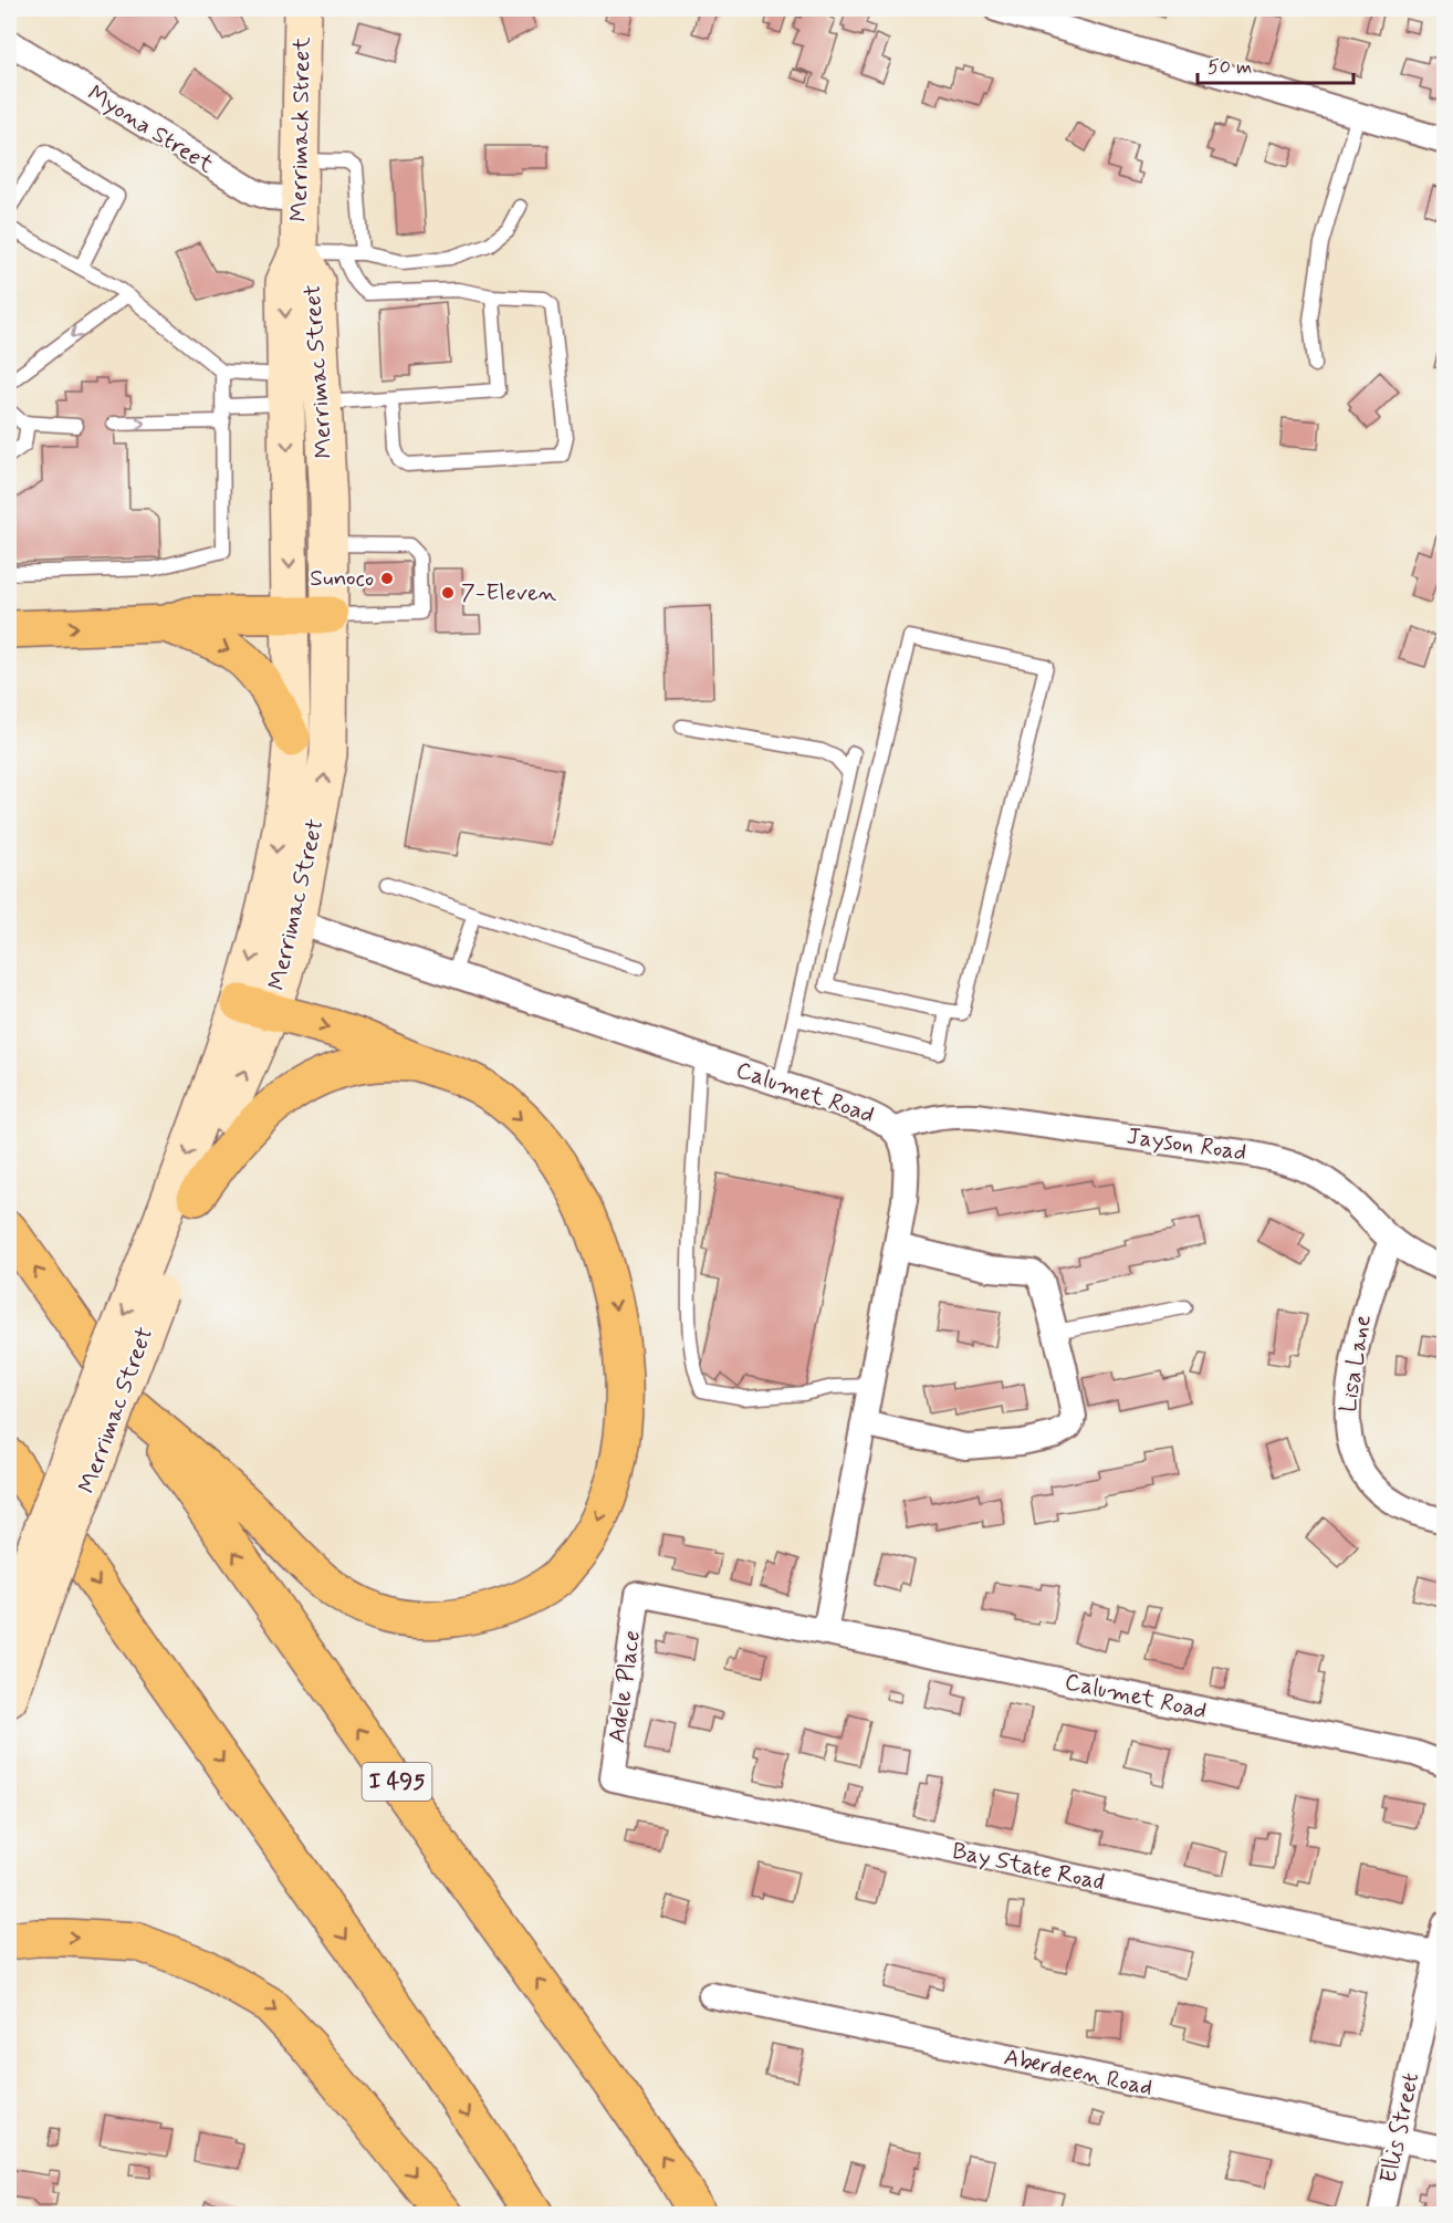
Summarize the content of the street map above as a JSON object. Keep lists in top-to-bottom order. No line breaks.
{"streets":{"highway":["I 495"],"main road":["Merrimack Street","Merrimac Street"],"street":["Myona Street","Calumet Road","Jayson Road","Lisa Lane","Adele Place","Bay State Road","Aberdeen Road","Ellis Street"]},"crossings":[["Myona Street","Merrimack Street"],["Merrimack Street","Merrimac Street"],["Merrimac Street","Calumet Road"],["Calumet Road","Jayson Road"],["Calumet Road","Adele Place"],["Jayson Road","Lisa Lane"],["Adele Place","Bay State Road"],["Bay State Road","Ellis Street"],["Aberdeen Road","Ellis Street"]],"places":["Sunoco","7-Eleven"],"scale_bar":"50 m"}
